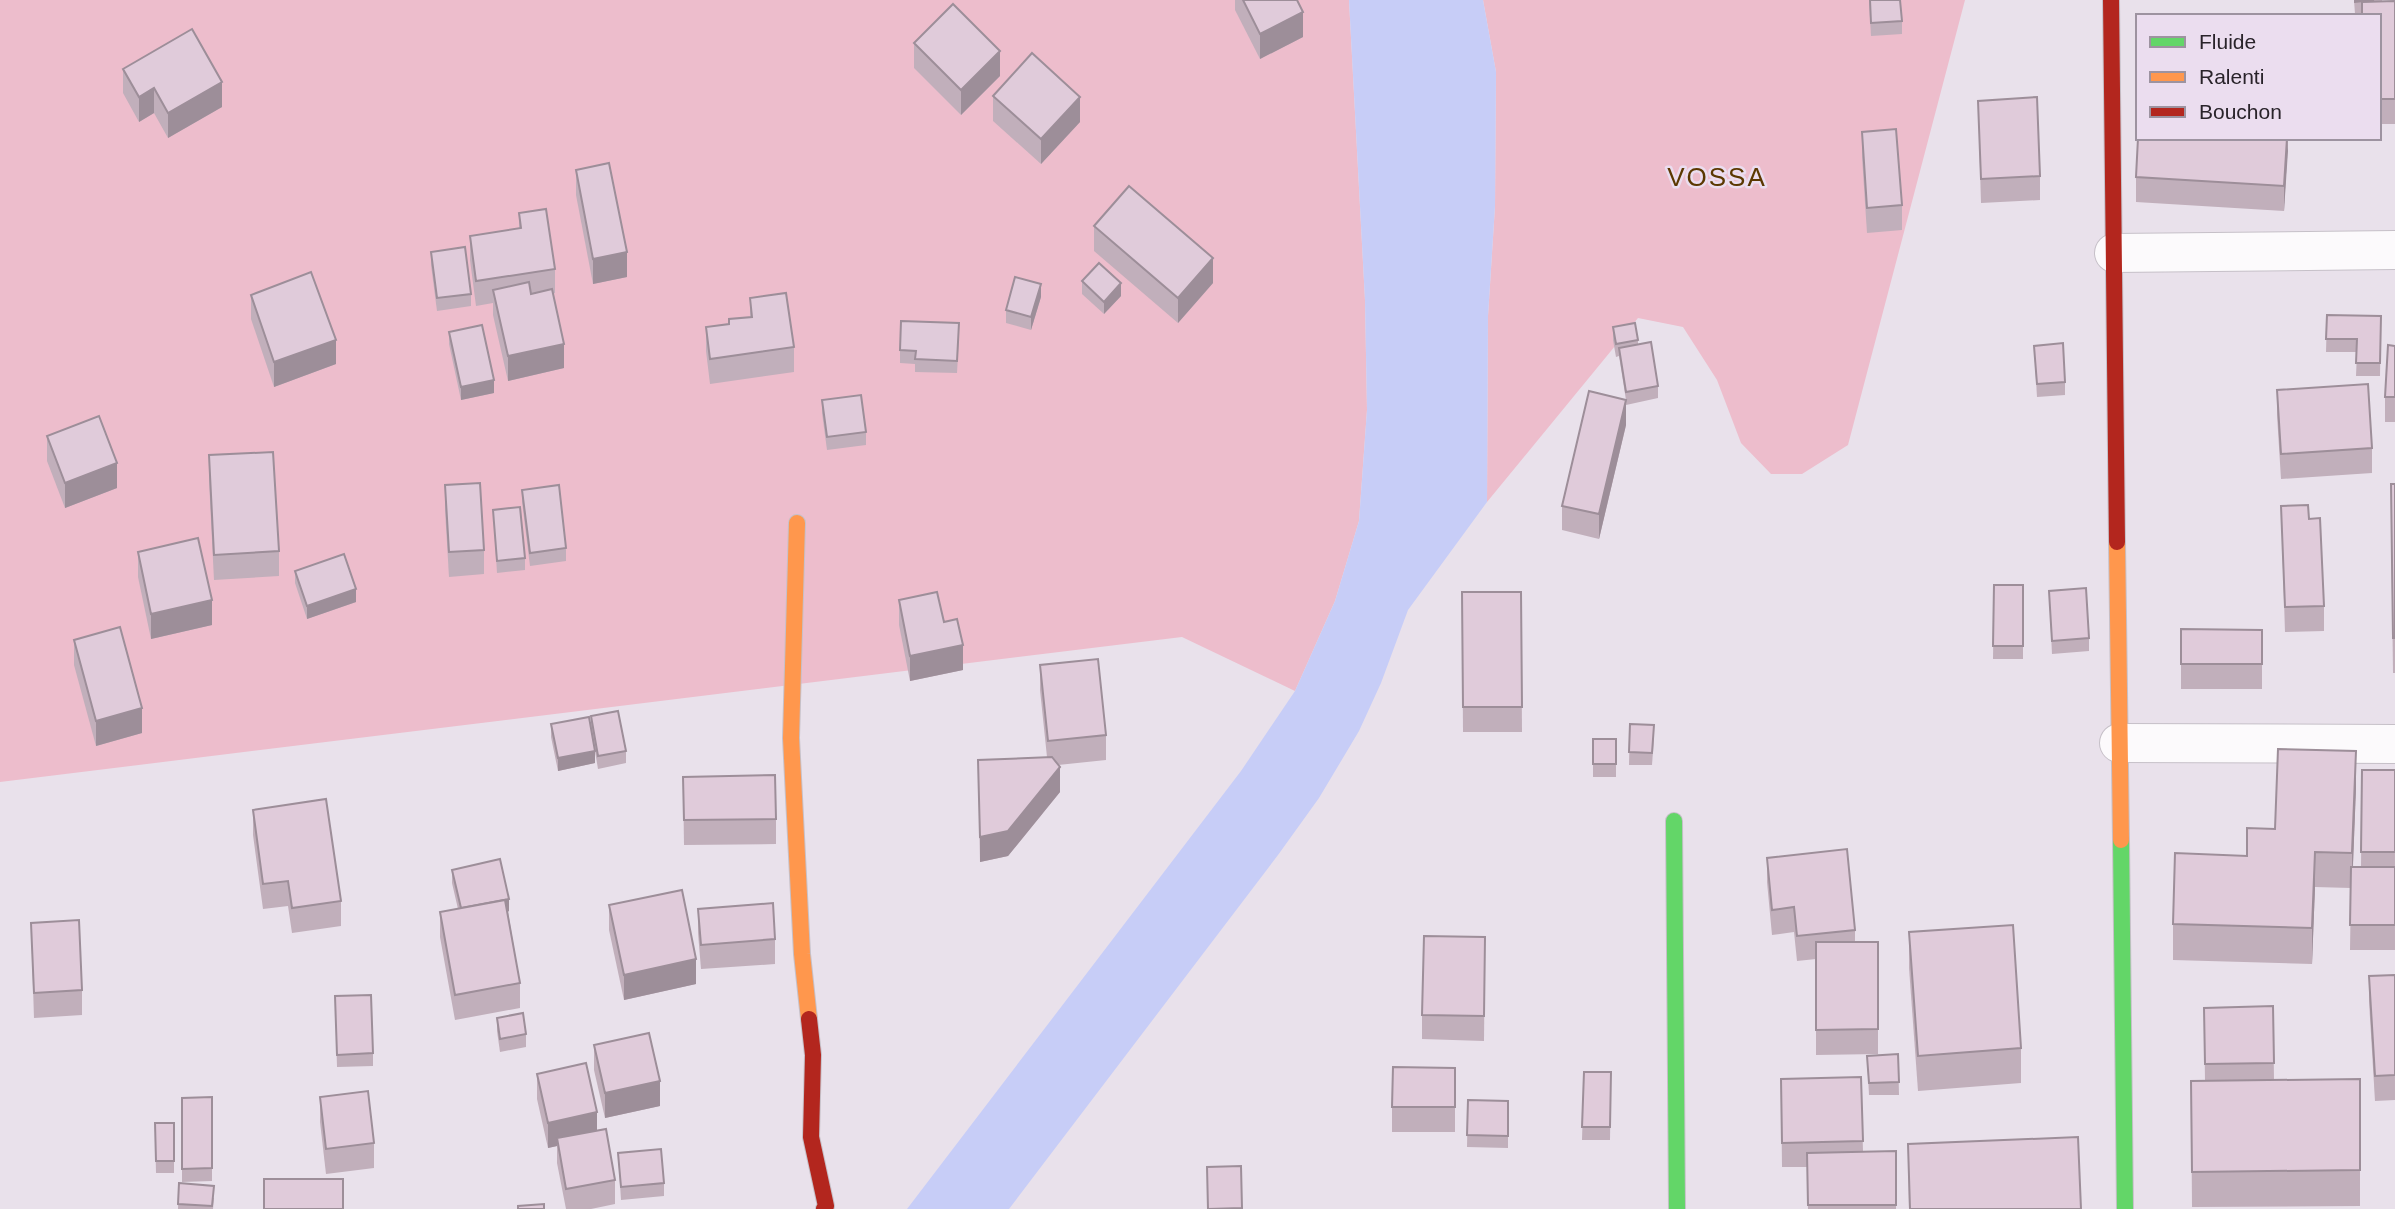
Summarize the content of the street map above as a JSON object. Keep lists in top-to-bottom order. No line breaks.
{"districts":["VOSSA"],"legend":["Fluide","Ralenti","Bouchon"]}
